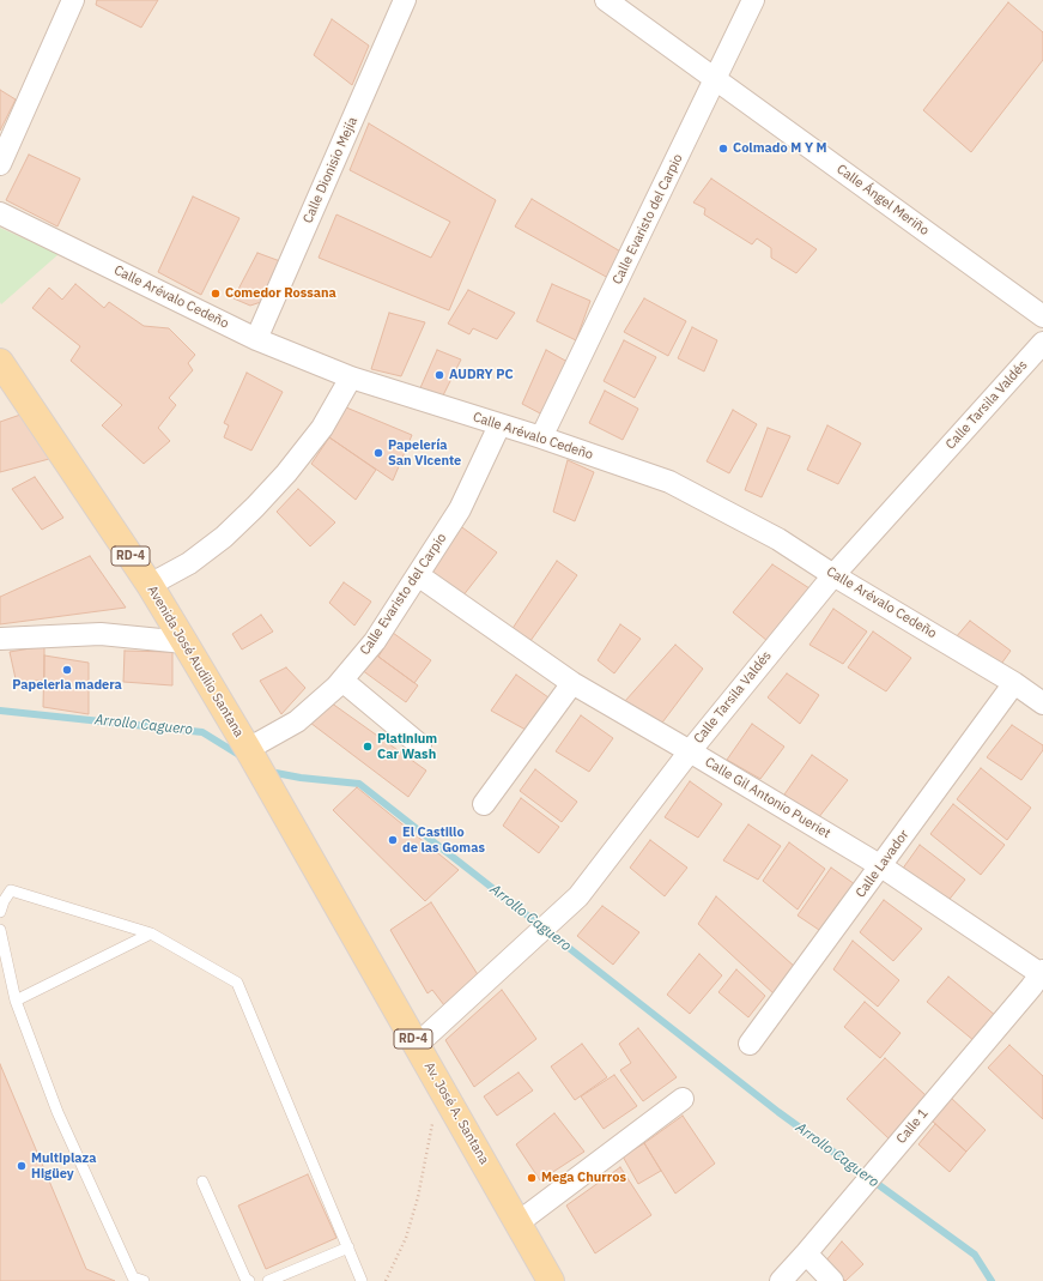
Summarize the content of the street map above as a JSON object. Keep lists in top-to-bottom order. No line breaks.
{"streets":{"main road":["RD-4","Avenida José Audilio Santana","Av. José A. Santana"],"street":["Calle Dionisio Mejía","Calle Ángel Meriño","Calle Evaristo del Carpio","Calle Arévalo Cedeño","Calle Tarsila Valdés","Calle Gil Antonio Pueriet","Calle Lavador","Calle 1"]},"crossings":[["Calle Dionisio Mejía","Calle Arévalo Cedeño"],["Calle Ángel Meriño","Calle Evaristo del Carpio"],["Calle Evaristo del Carpio","Calle Arévalo Cedeño"],["Calle Evaristo del Carpio","Avenida José Audilio Santana"],["Calle Evaristo del Carpio","Calle Gil Antonio Pueriet"],["Calle Arévalo Cedeño","Calle Tarsila Valdés"],["Calle Arévalo Cedeño","Calle Lavador"],["Calle Tarsila Valdés","Calle Gil Antonio Pueriet"],["Calle Tarsila Valdés","Av. José A. Santana"],["Avenida José Audilio Santana","Av. José A. Santana"],["Calle Gil Antonio Pueriet","Calle Lavador"],["Calle Gil Antonio Pueriet","Calle 1"]],"water":["Arrollo Caguero"],"places":["Colmado M Y M","Comedor Rossana","AUDRY PC","Papelería San Vicente","Papeleria madera","Platinium Car Wash","El Castillo de las Gomas","Multiplaza Higüey","Mega Churros"]}
